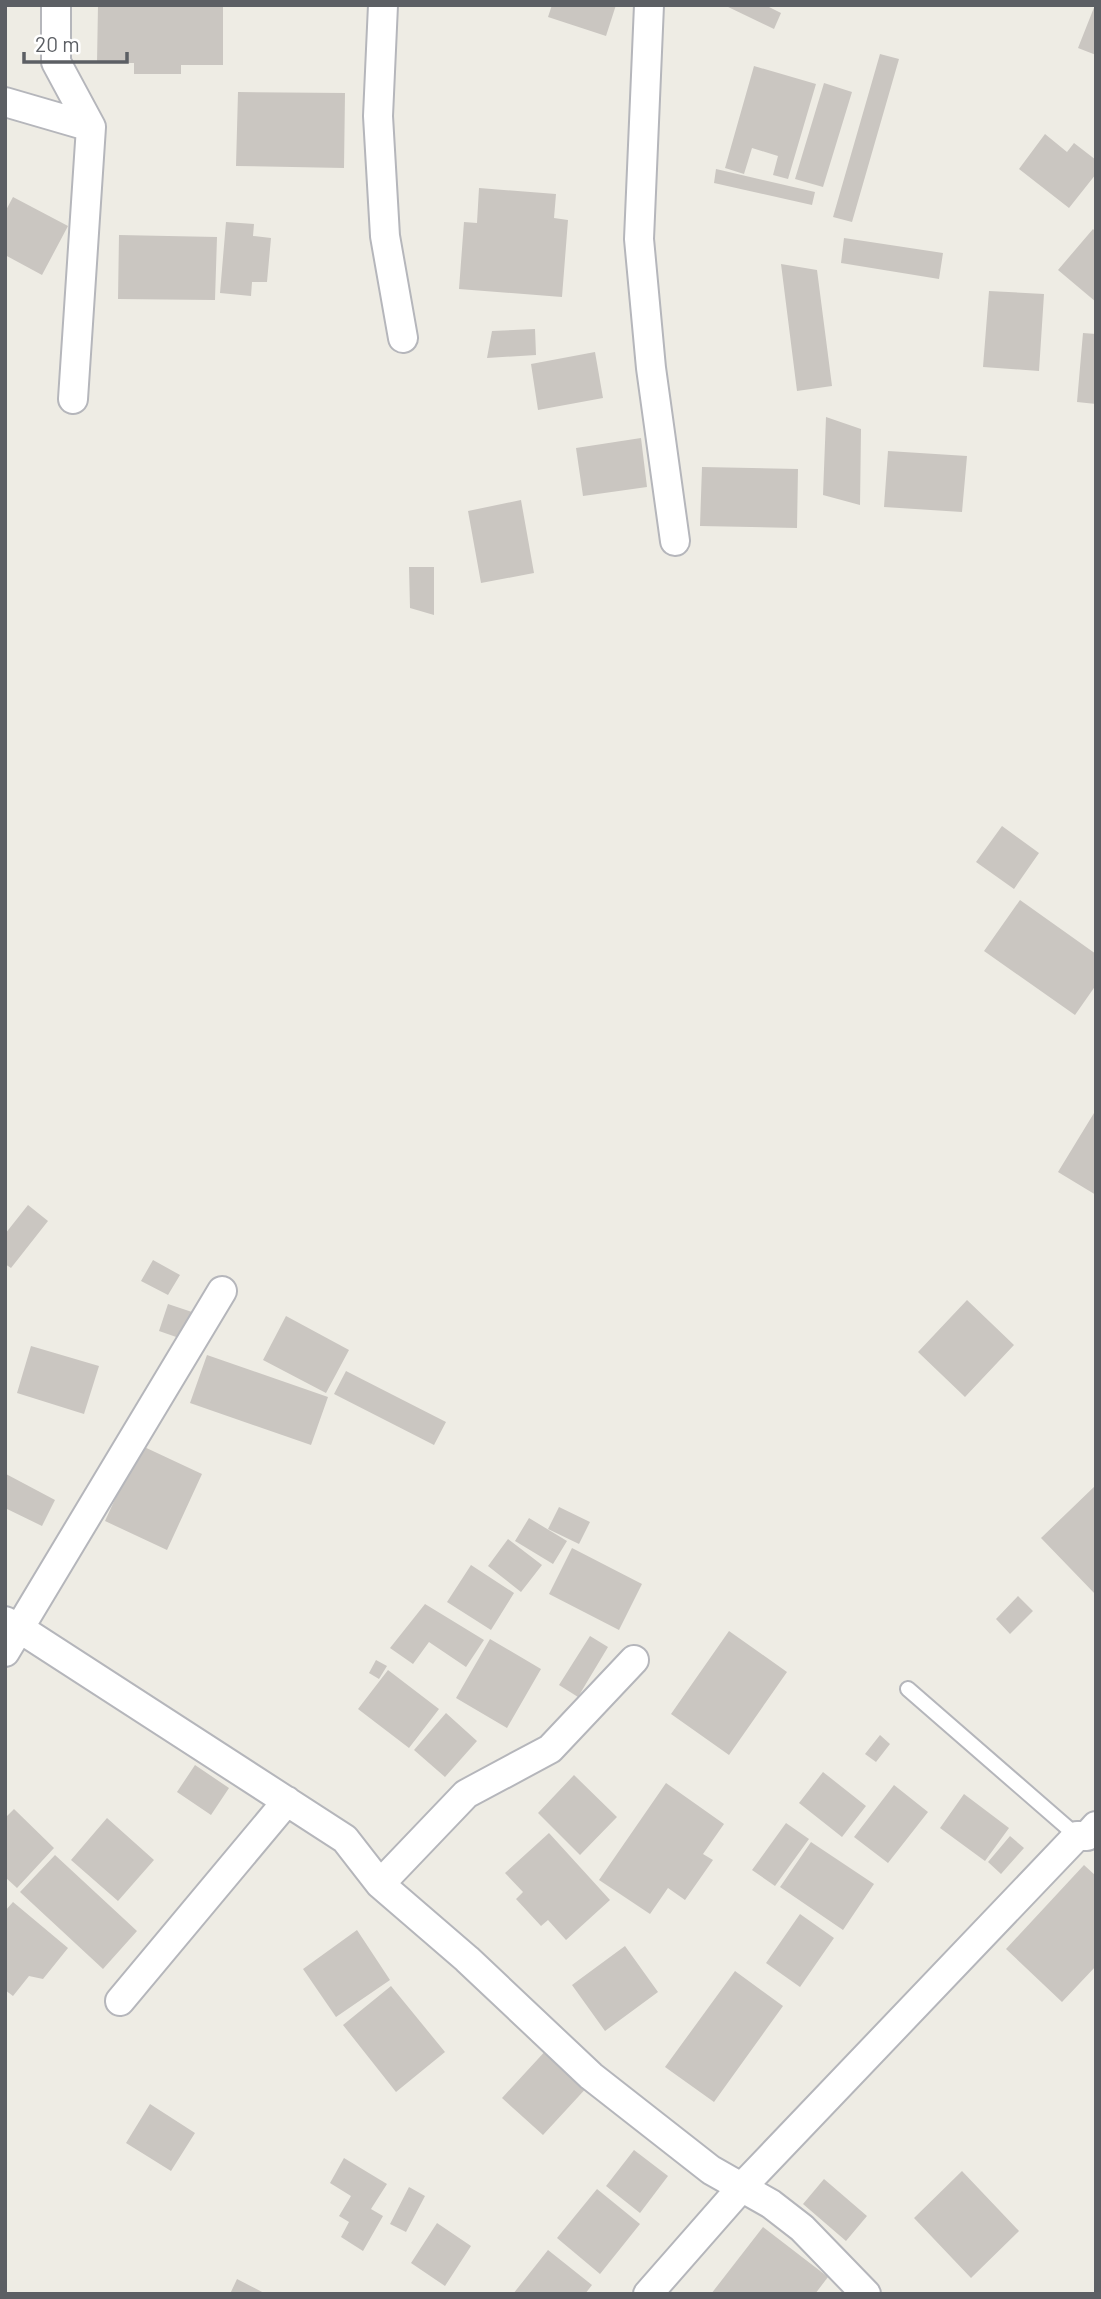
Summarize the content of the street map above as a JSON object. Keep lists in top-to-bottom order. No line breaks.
{"scale_bar":"20 m"}
